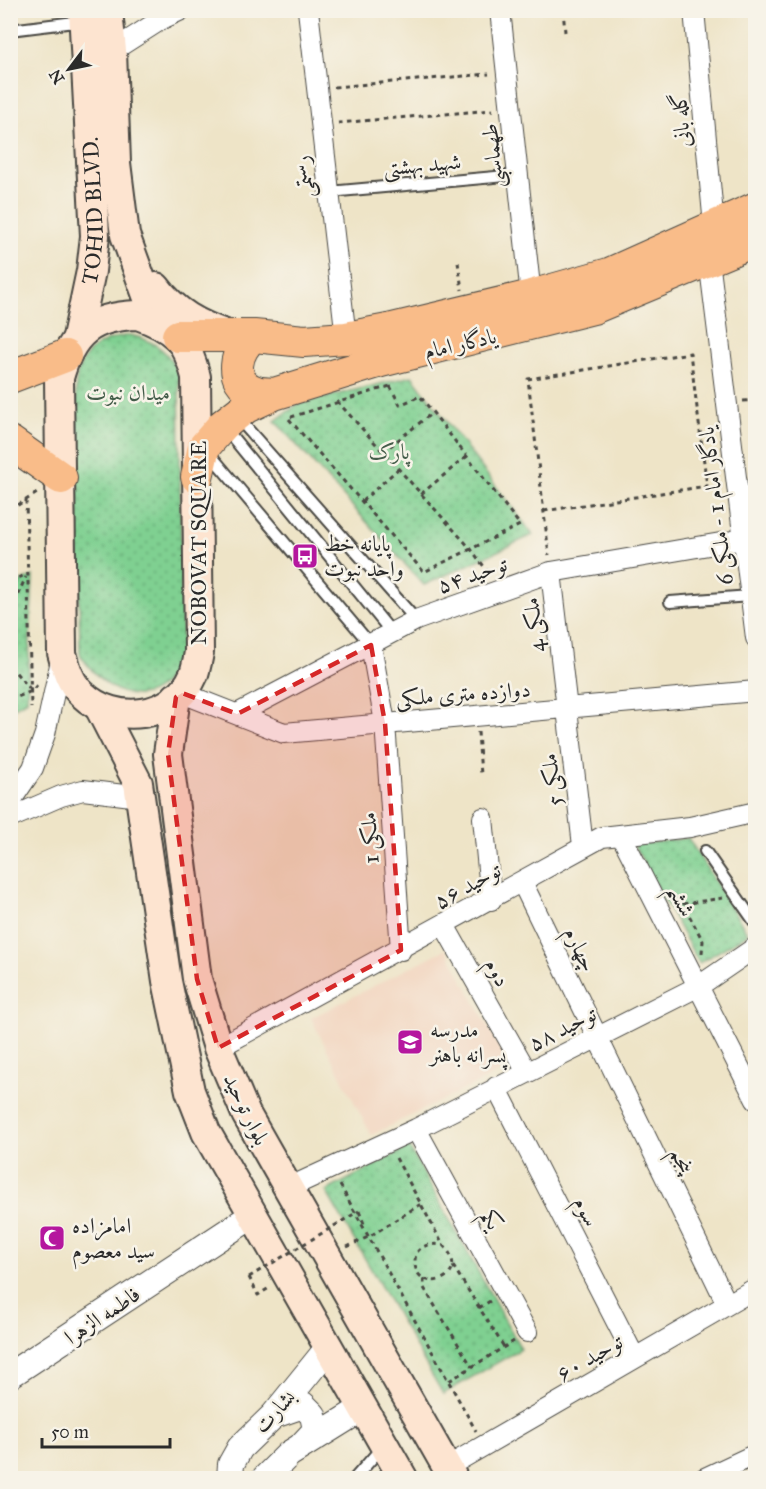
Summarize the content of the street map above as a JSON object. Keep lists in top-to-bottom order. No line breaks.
{"streets":{"main road":["TOHID BLVD.","یادگار امام","NOBOVAT SQUARE","بلوار توحید"],"street":["گله بانی","طهماسبی","رستمی","یادگار امام 1 - ملکی 6","توحید ۵۴","ملکی 4","دوازده متری ملکی","ملکی 5","ملکی 1","توحید ۵۶","ششم","چهارم","دوم","توحید ۵۸","پنجم","سوم","یکم","فاطمه الزهرا","توحید ۶۰","بشارت"],"lane":["شهید بهشتی"]},"crossings":[["گله بانی","یادگار امام"],["طهماسبی","شهید بهشتی"],["طهماسبی","یادگار امام"],["شهید بهشتی","رستمی"],["رستمی","یادگار امام"],["TOHID BLVD.","یادگار امام"],["TOHID BLVD.","NOBOVAT SQUARE"],["یادگار امام","یادگار امام 1 - ملکی 6"],["یادگار امام","NOBOVAT SQUARE"],["یادگار امام 1 - ملکی 6","توحید ۵۴"],["NOBOVAT SQUARE","دوازده متری ملکی"],["NOBOVAT SQUARE","بلوار توحید"],["توحید ۵۴","ملکی 4"],["توحید ۵۴","دوازده متری ملکی"],["توحید ۵۴","ملکی 1"],["ملکی 4","دوازده متری ملکی"],["ملکی 4","ملکی 5"],["دوازده متری ملکی","ملکی 5"],["دوازده متری ملکی","ملکی 1"],["دوازده متری ملکی","بلوار توحید"],["ملکی 5","توحید ۵۶"],["ملکی 1","توحید ۵۶"],["توحید ۵۶","ششم"],["توحید ۵۶","چهارم"],["توحید ۵۶","دوم"],["توحید ۵۶","بلوار توحید"],["ششم","توحید ۵۸"],["چهارم","توحید ۵۸"],["چهارم","پنجم"],["دوم","توحید ۵۸"],["توحید ۵۸","بلوار توحید"],["توحید ۵۸","پنجم"],["توحید ۵۸","سوم"],["توحید ۵۸","یکم"],["بلوار توحید","فاطمه الزهرا"],["بلوار توحید","توحید ۶۰"],["بلوار توحید","بشارت"],["پنجم","توحید ۶۰"],["سوم","توحید ۶۰"]],"parks":["میدان نبوت","پارک"],"places":{"bus stop":["پایانه خط واحد نبوت"],"school or university":["مدرسه پسرانه باهنر"],"mosque":["امامزاده سید معصوم"]},"scale_bar":"50 m","north":"bottom left"}
